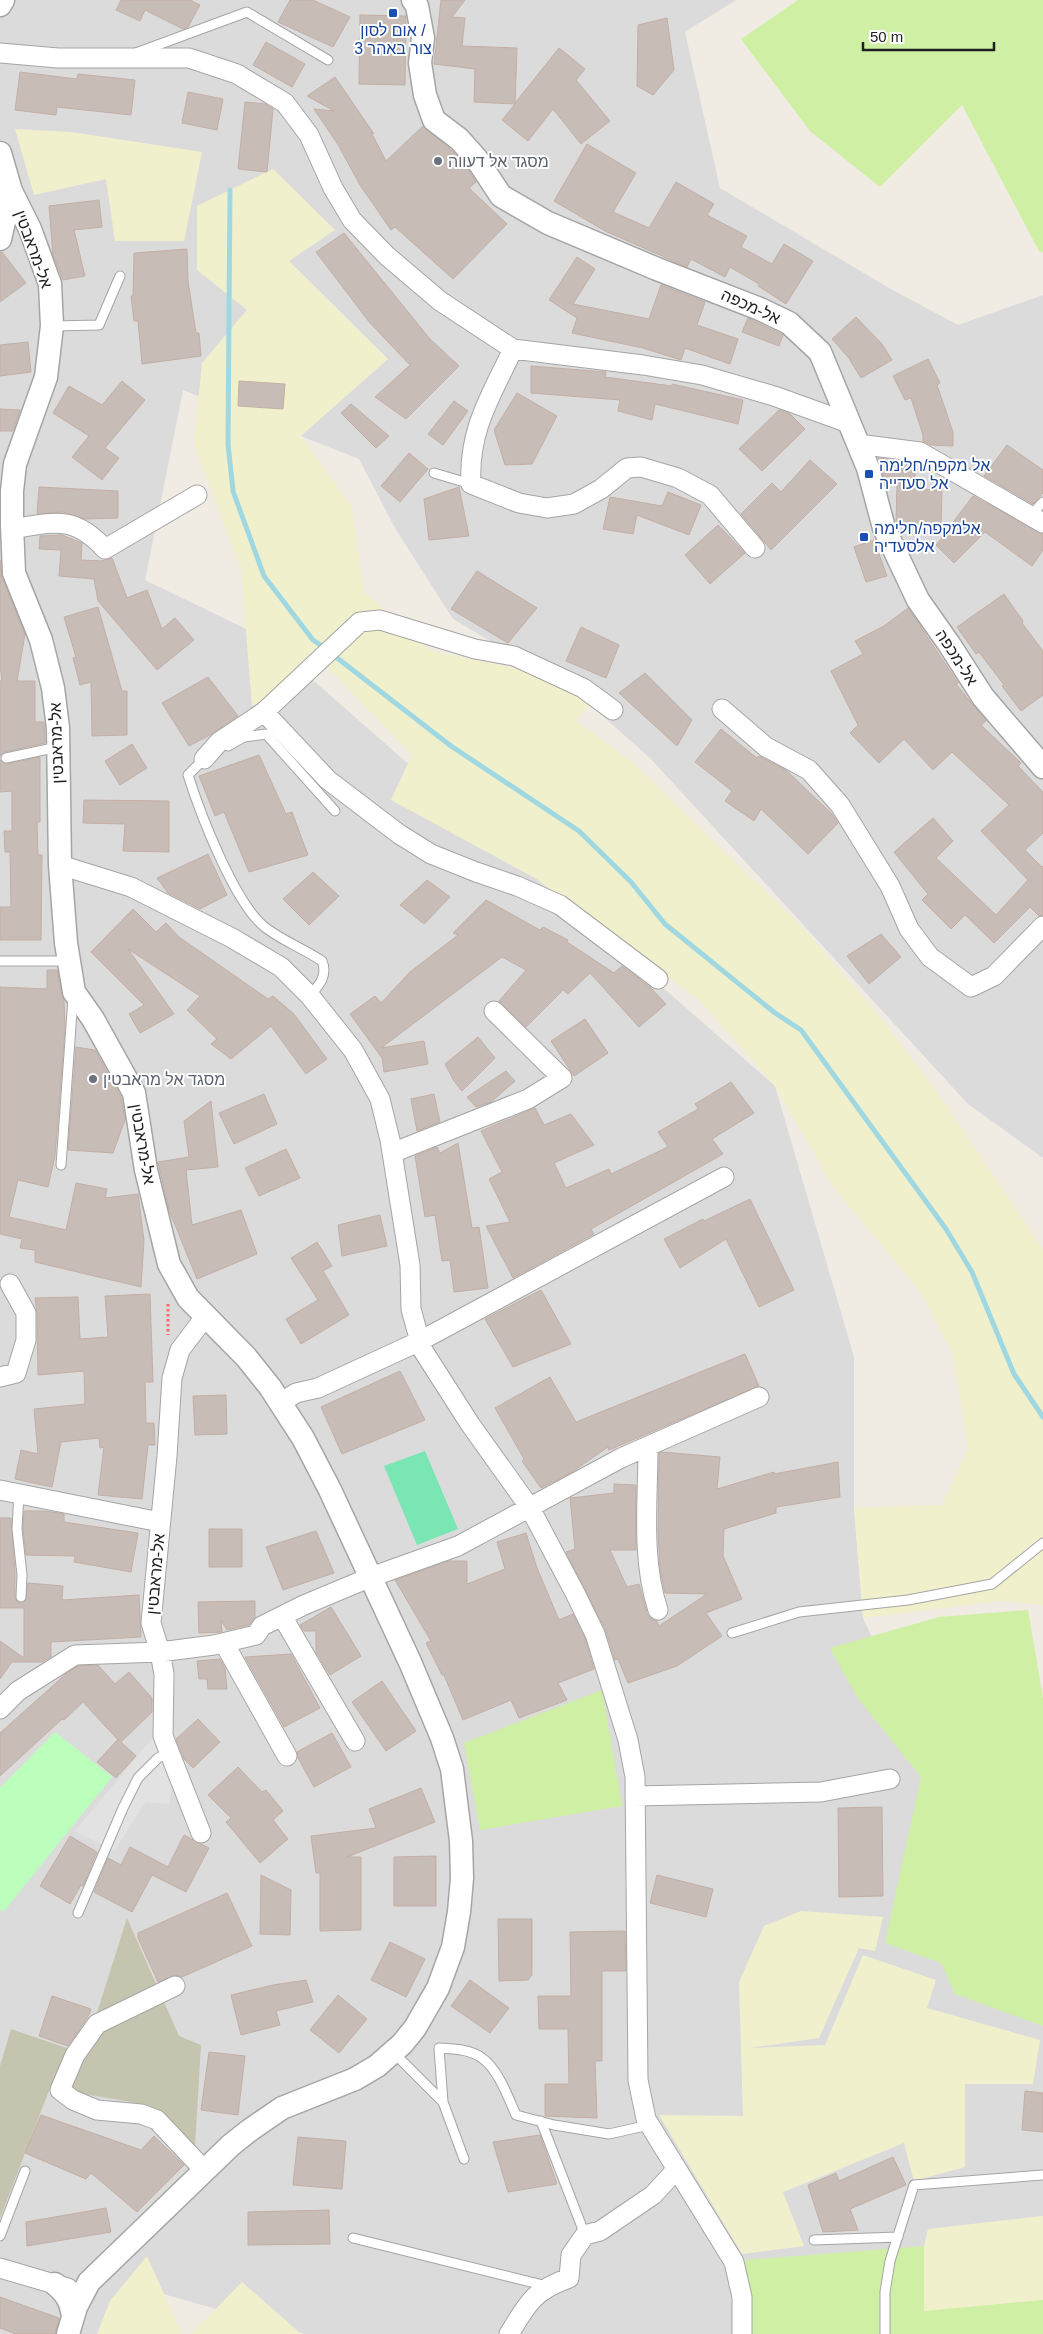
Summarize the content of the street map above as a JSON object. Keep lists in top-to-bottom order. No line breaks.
{"streets":{"street":["אל-מראבטין","אל-מכפה"]},"places":{"transit":["אום לסון / צור באהר 3","אל מקפה/חלימה אל סעדייה","אלמקפה/חלימה אלסעדיה"],"other":["מסגד אל דעווה","מסגד אל מראבטין"]},"scale_bar":"50 m"}
